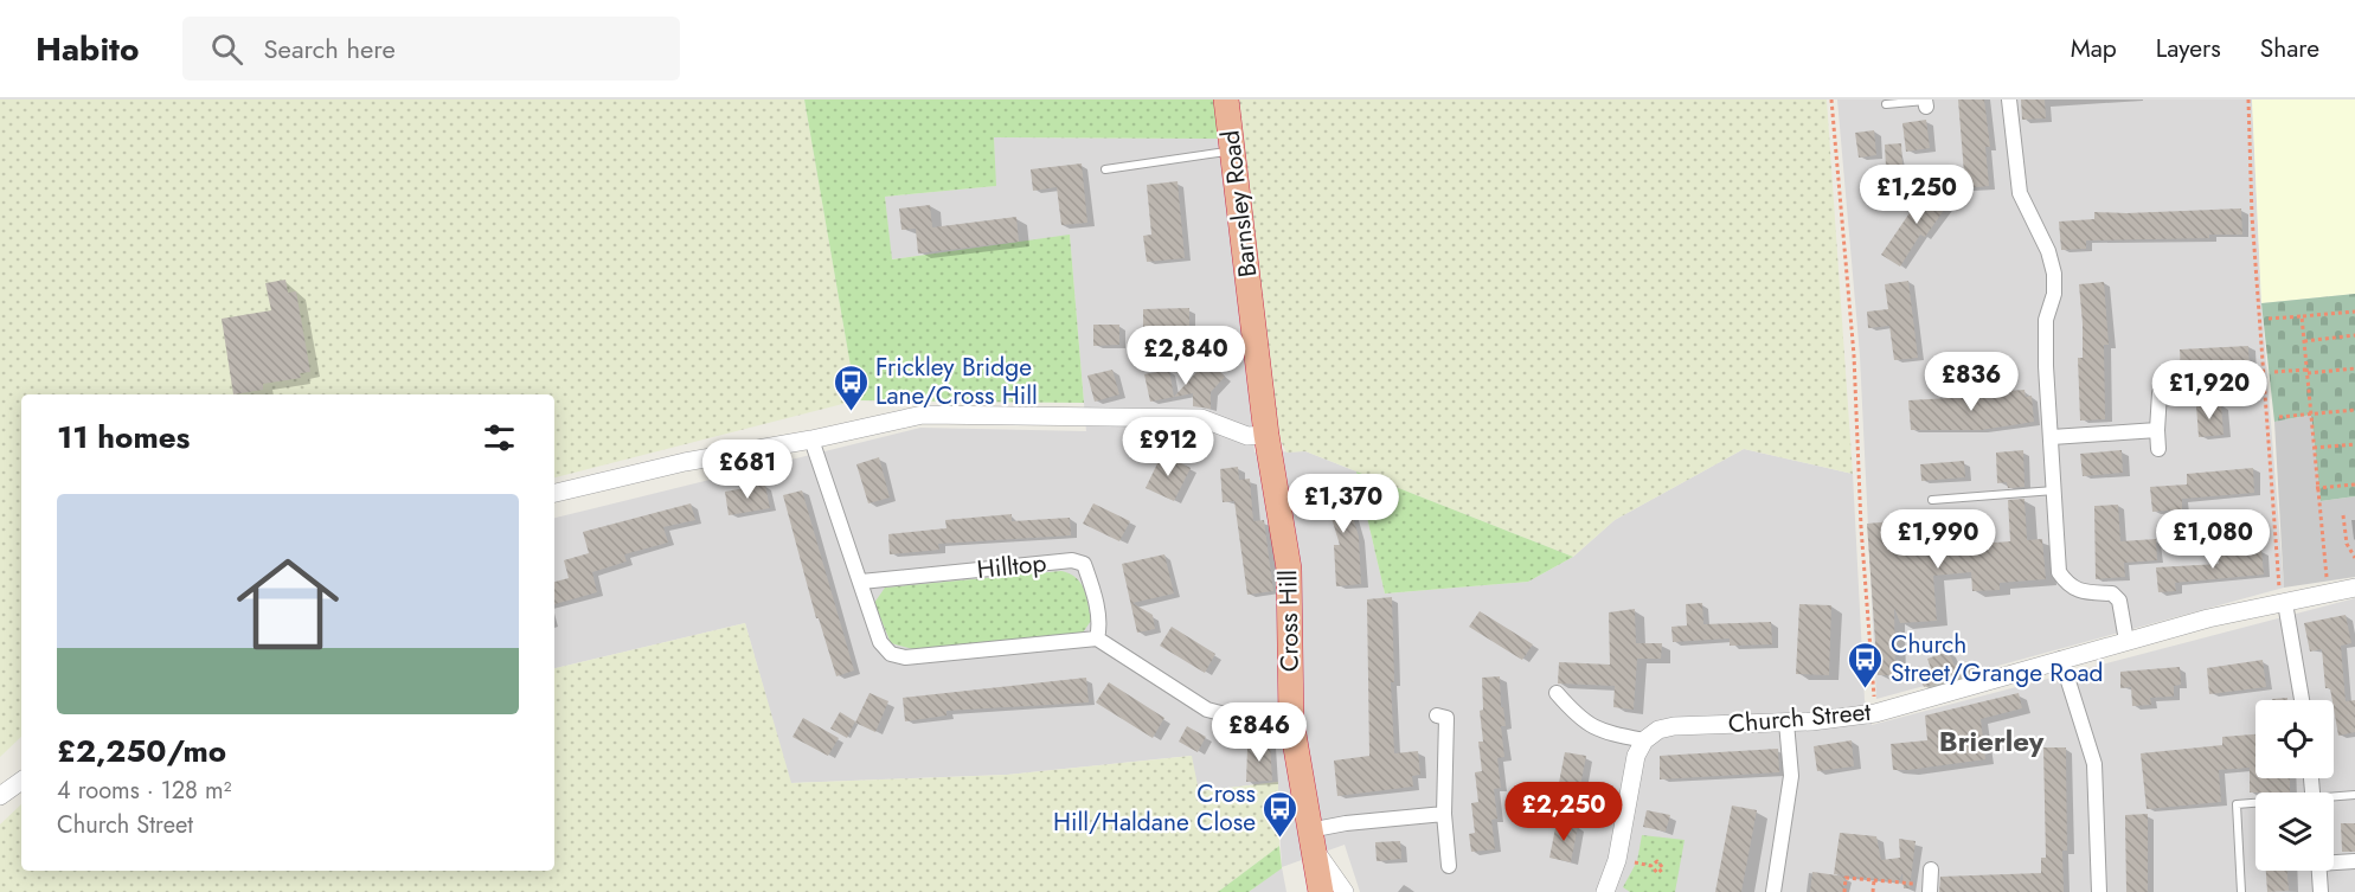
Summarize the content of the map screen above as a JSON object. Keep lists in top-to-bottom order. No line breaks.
{"streets":{"highway":["Barnsley Road","Cross Hill"],"street":["Hilltop","Church Street"]},"crossings":[["Barnsley Road","Cross Hill"]],"districts":["Brierley"],"places":{"bus stop":["Frickley Bridge Lane/Cross Hill","Church Street/Grange Road","Cross Hill/Haldane Close"]},"page":{"header":"Habito","search":"Search here","nav":["Map","Layers","Share"],"price":["£1,250","£2,840","£836","£1,920","£912","£681","£1,370","£1,990","£1,080","£846","£2,250"],"heading":"11 homes","list":[{"name":"£2,250/mo","note":"4 rooms · 128 m² · Church Street"}]}}
